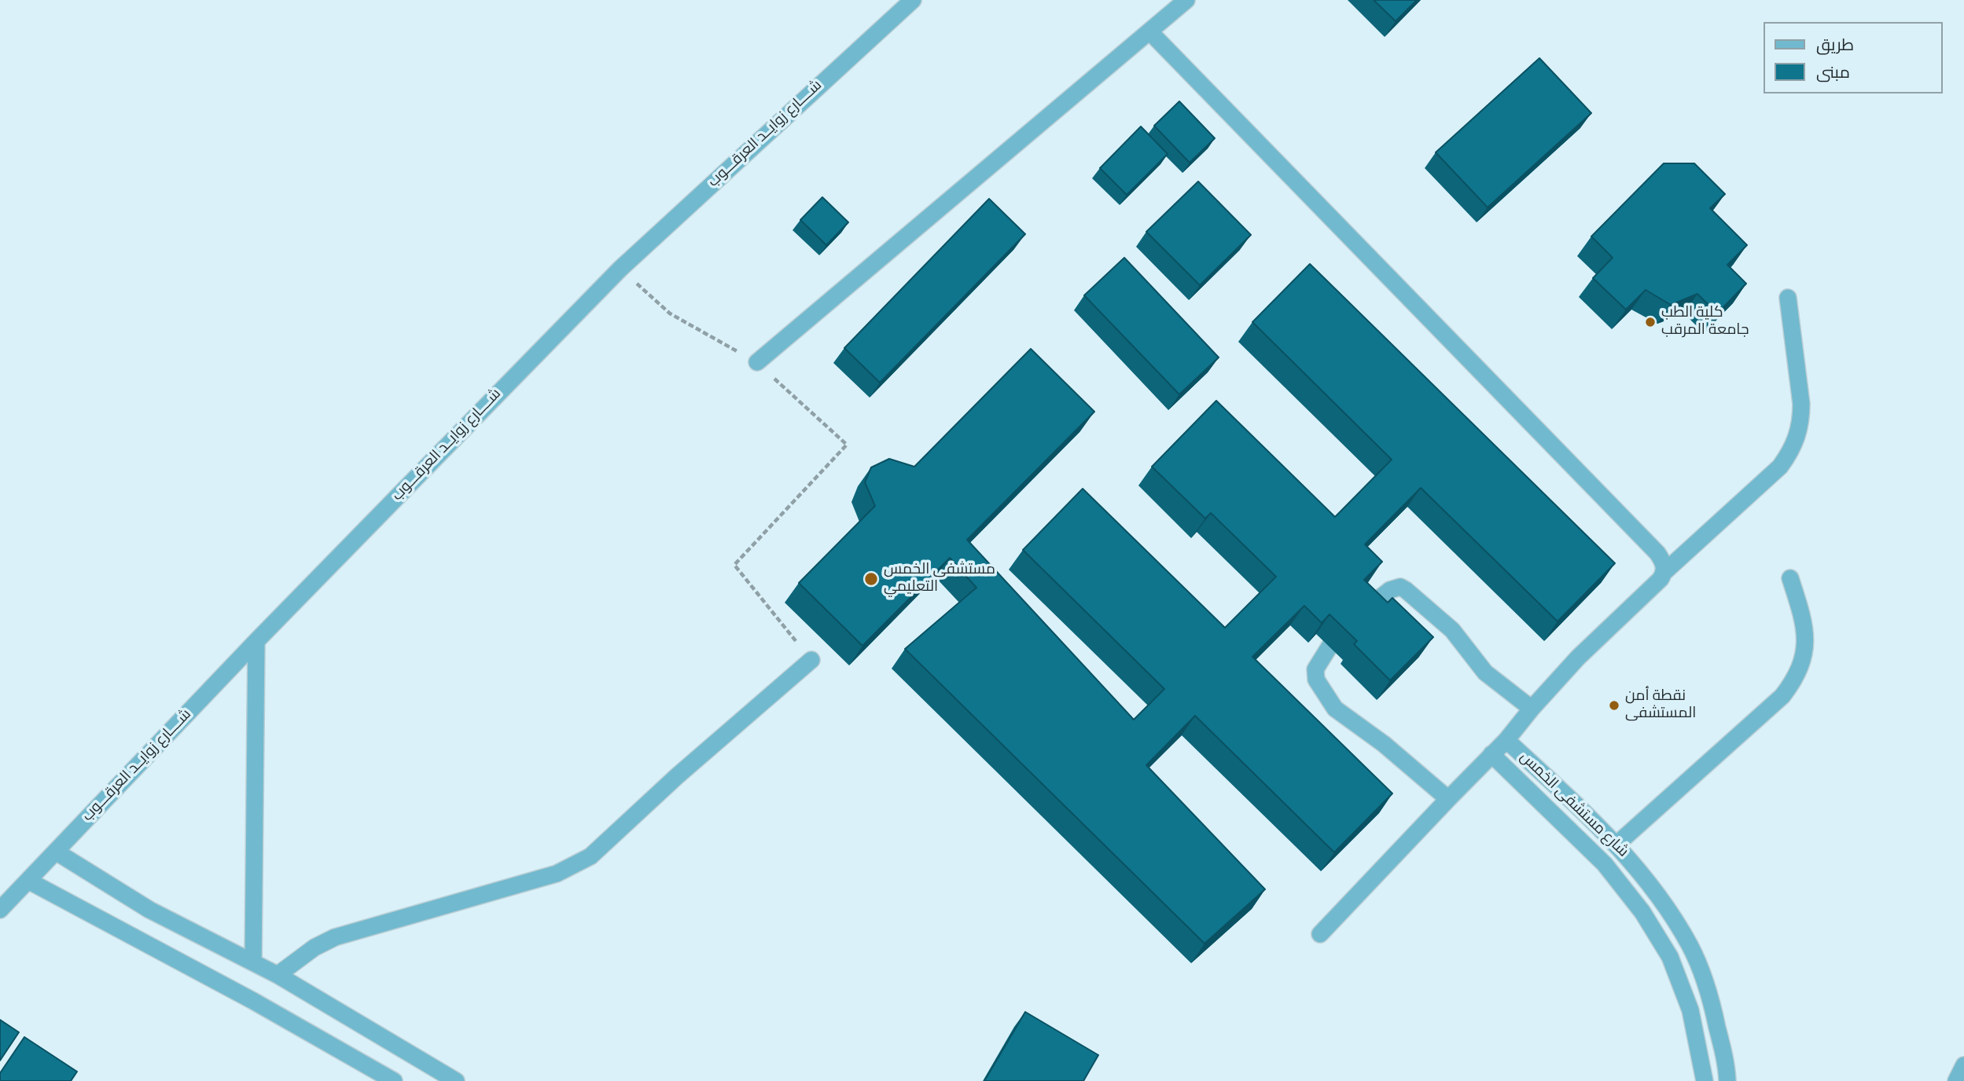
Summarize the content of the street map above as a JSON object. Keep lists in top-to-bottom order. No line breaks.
{"streets":{"street":["شــــارع زوايــد العرقـــوب","شارع مستشفى الخمس"]},"places":["كلية الطب جامعة المرقب","مستشفى الخمس التعليمي","نقطة أمن المستشفى"],"legend":["طريق","مبنى"]}
